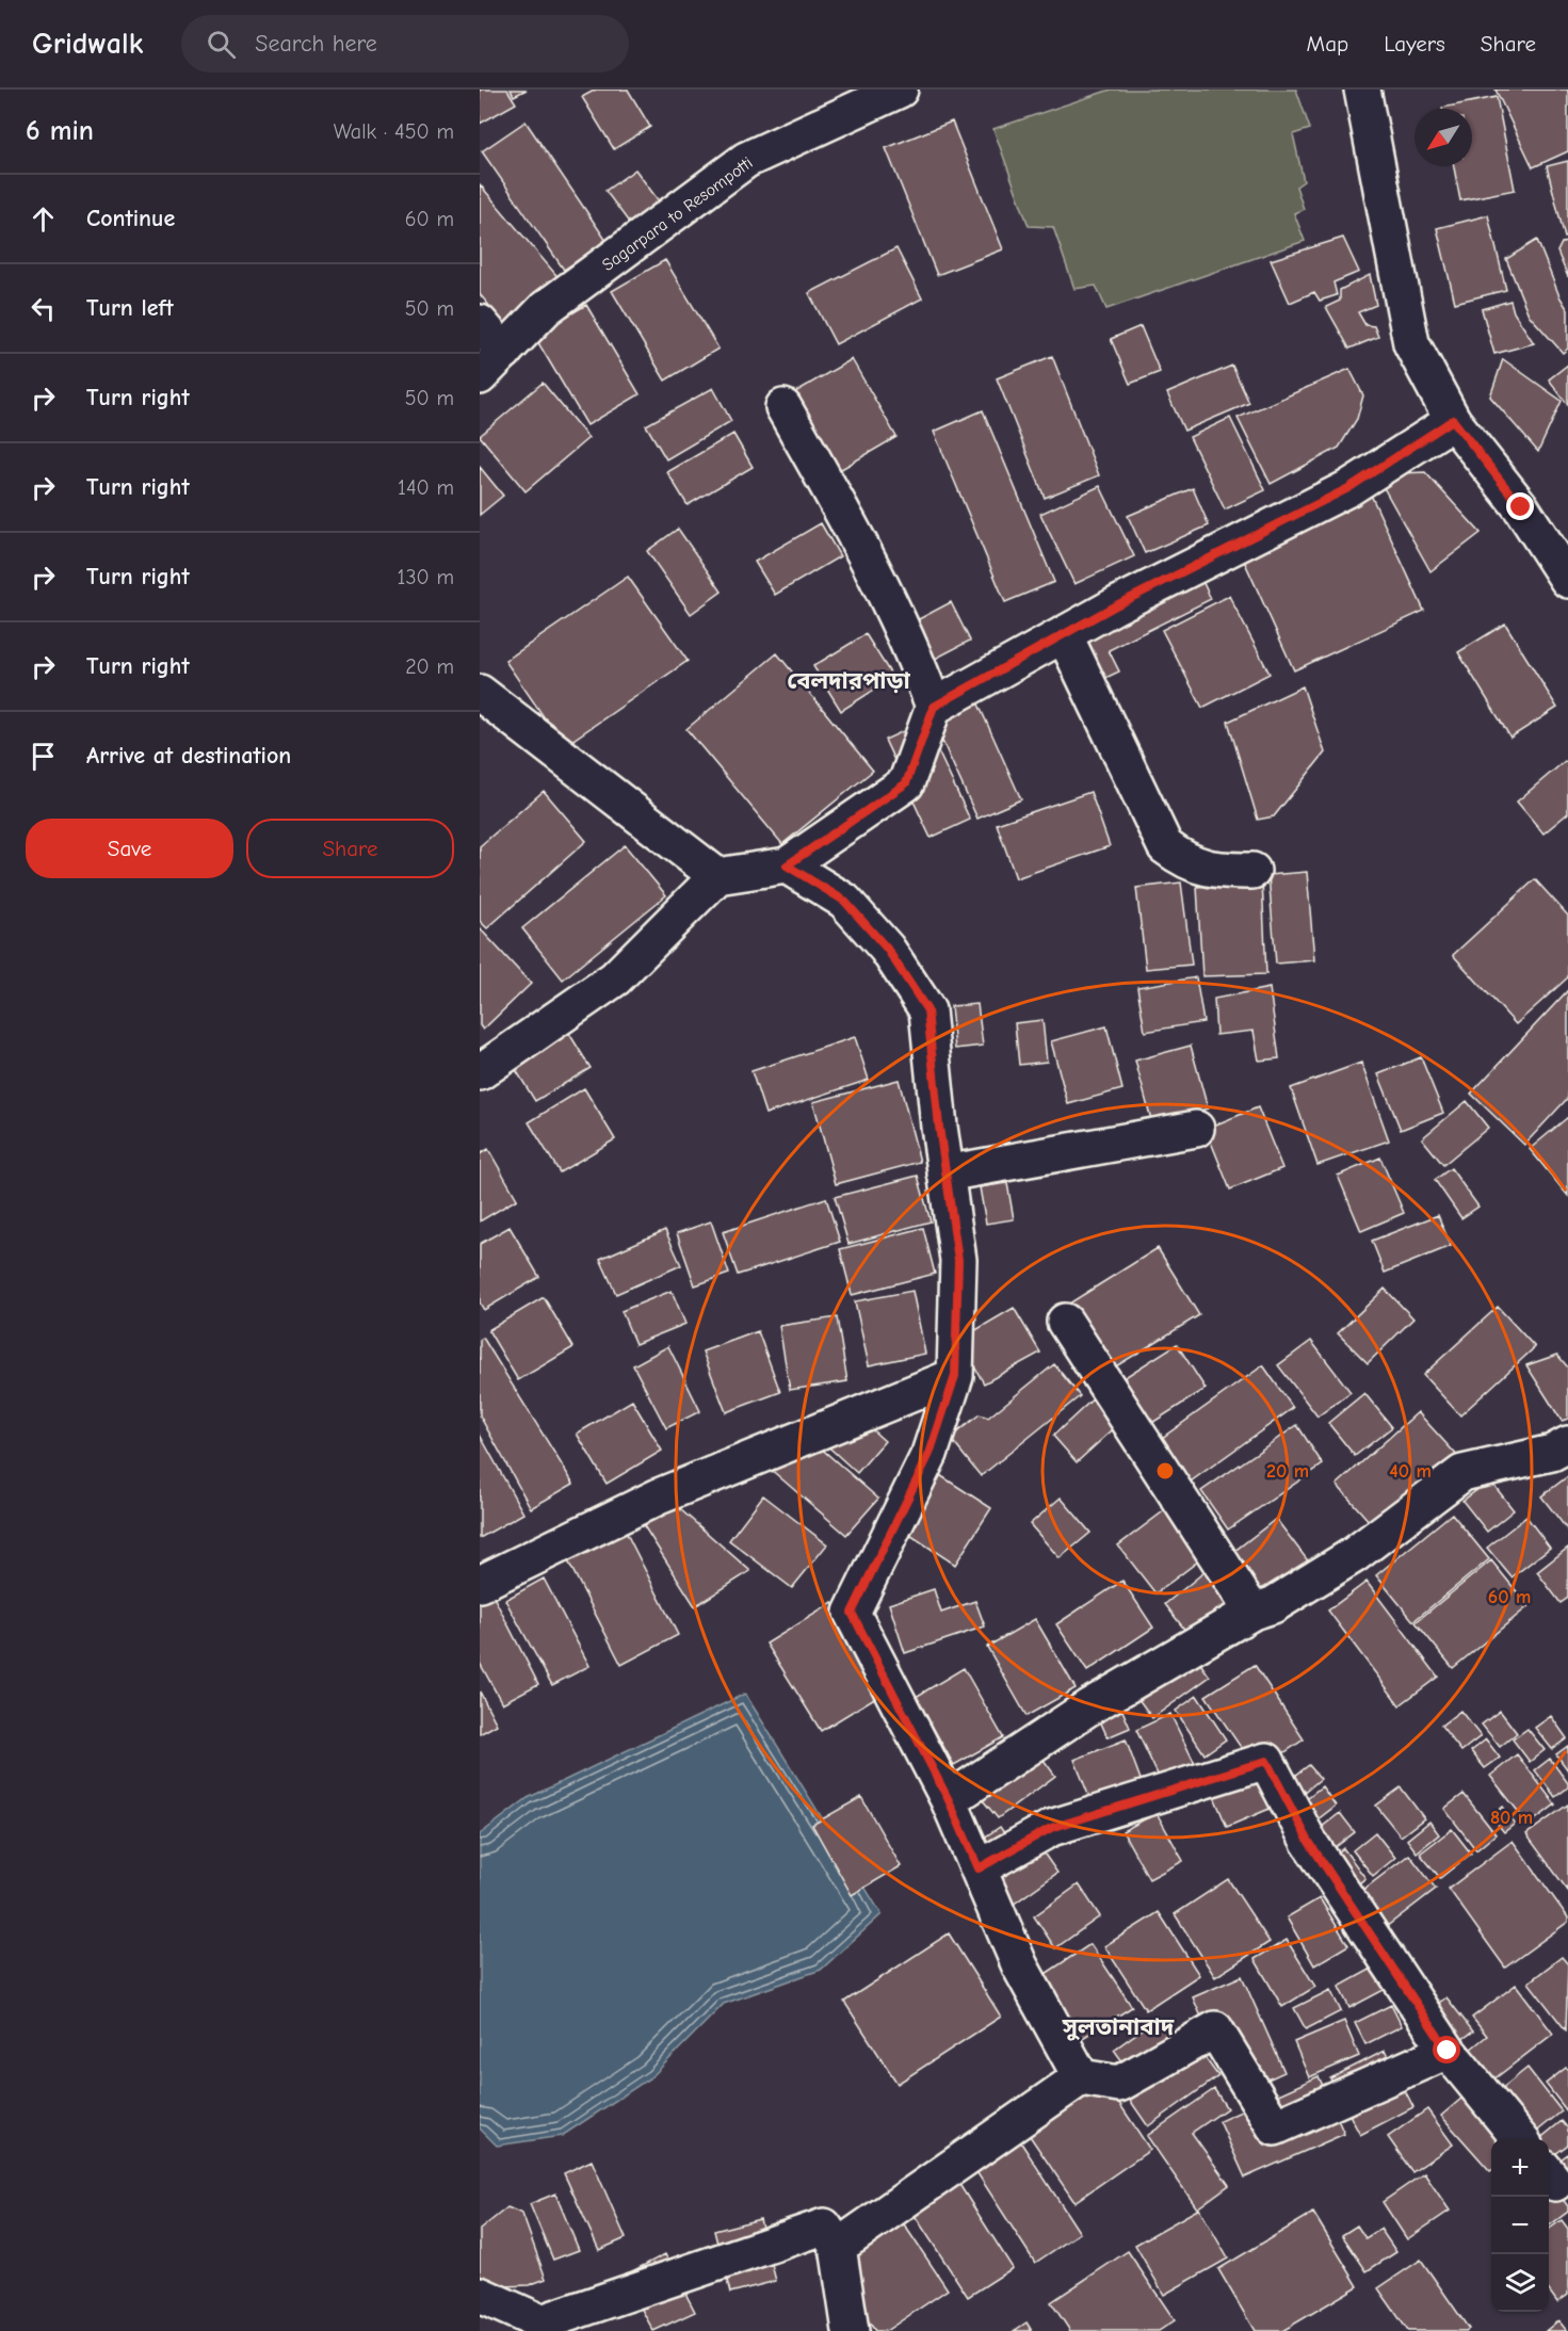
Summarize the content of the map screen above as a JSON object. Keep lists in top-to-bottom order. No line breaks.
{"streets":{"street":["Sagarpara to Resompotti"]},"districts":["বেলদারপাড়া","সুলতানাবাদ"],"north":"bottom left","page":{"header":"Gridwalk","search":"Search here","nav":["Map","Layers","Share"],"heading":["6 min","Walk · 450 m"],"list":[["Continue","60 m"],["Turn left","50 m"],["Turn right","50 m"],["Turn right","140 m"],["Turn right","130 m"],["Turn right","20 m"],"Arrive at destination"],"buttons":["Save","Share"],"map_buttons":["+","−"]},"rings":["20 m","40 m","60 m","80 m"]}
